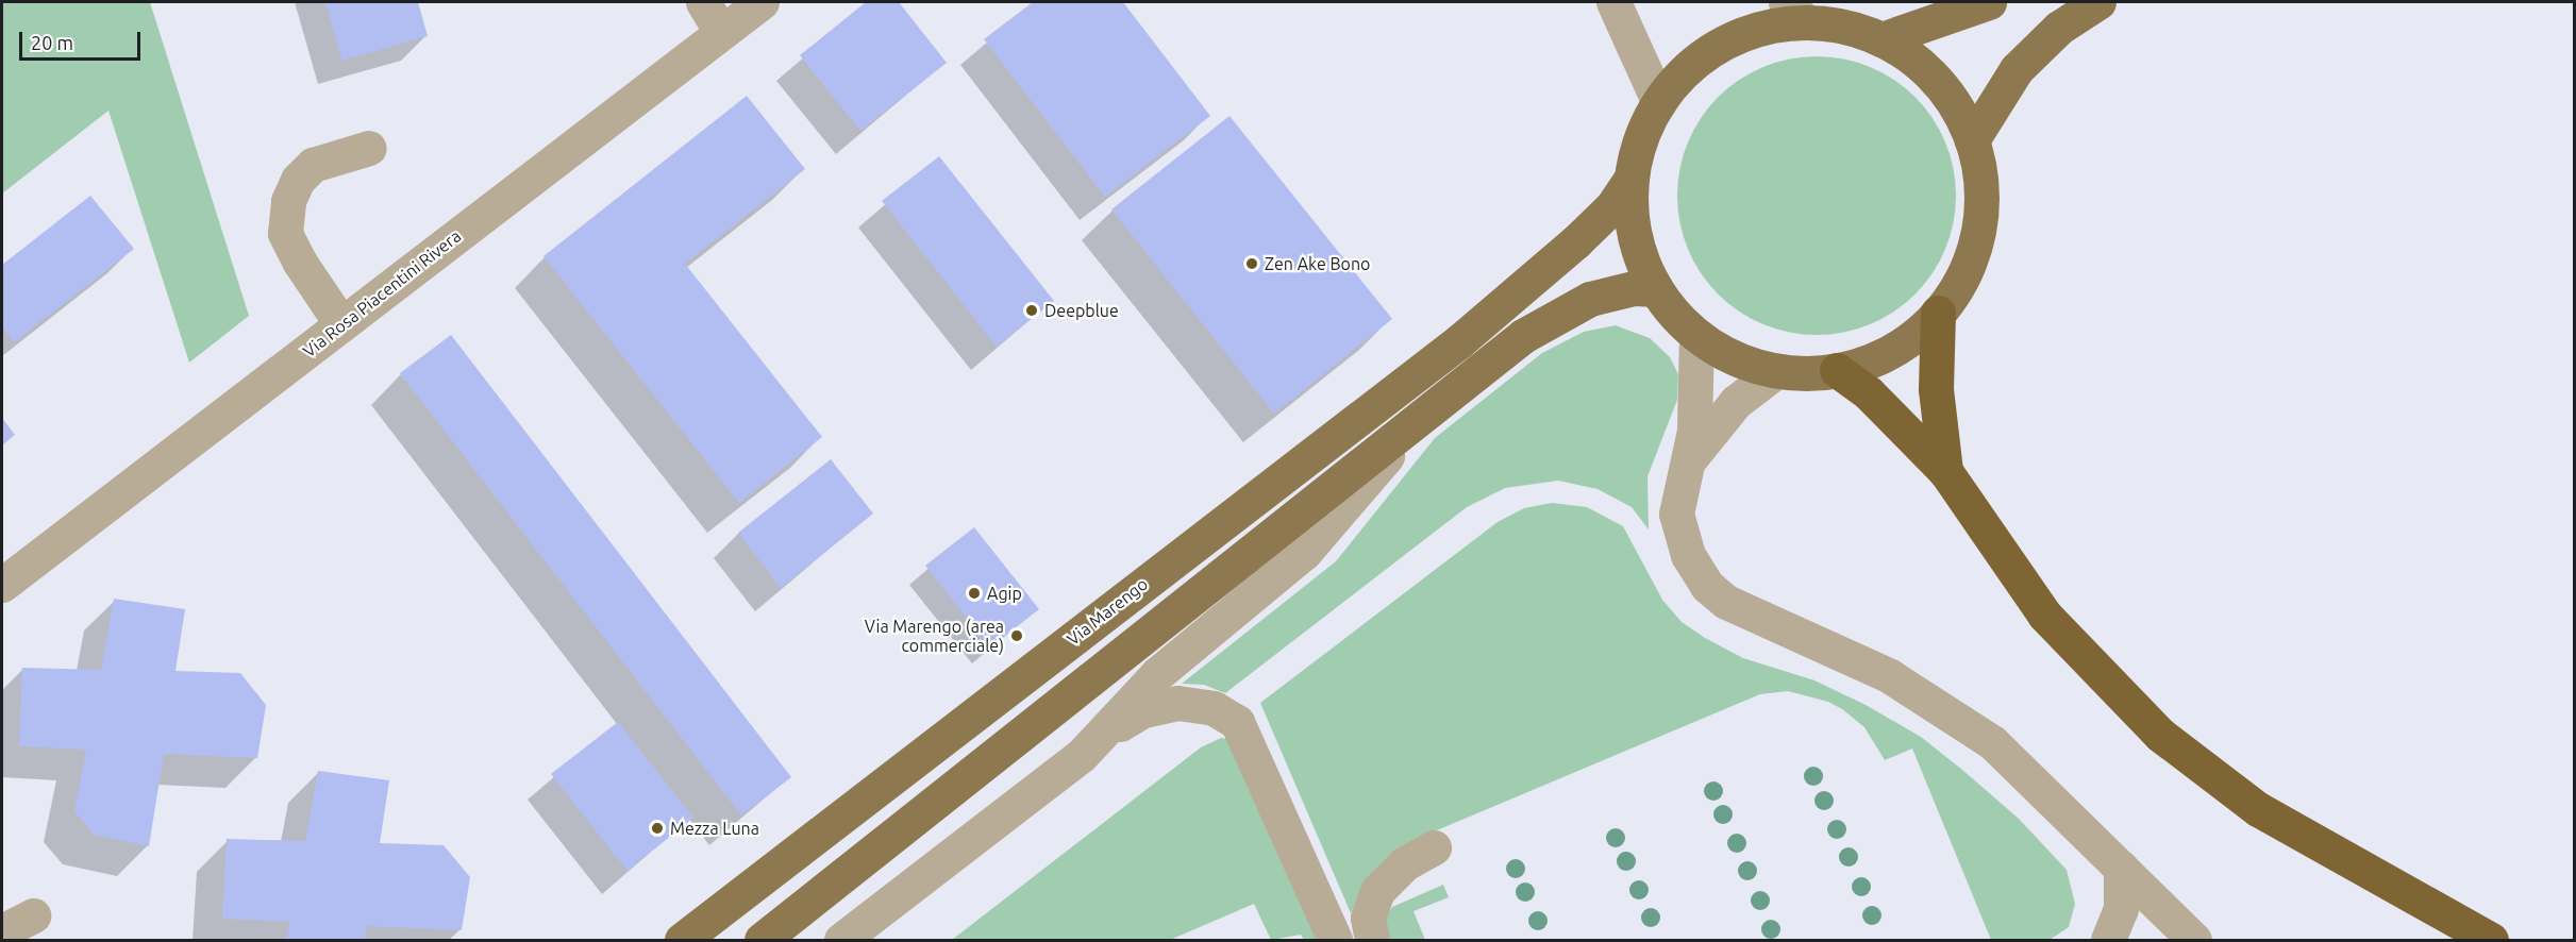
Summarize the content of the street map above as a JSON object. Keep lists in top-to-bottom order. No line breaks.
{"streets":{"main road":["Via Marengo"],"street":["Via Rosa Piacentini Rivera"]},"places":["Zen Ake Bono","Deepblue","Agip","Via Marengo (area commerciale)","Mezza Luna"],"scale_bar":"20 m"}
